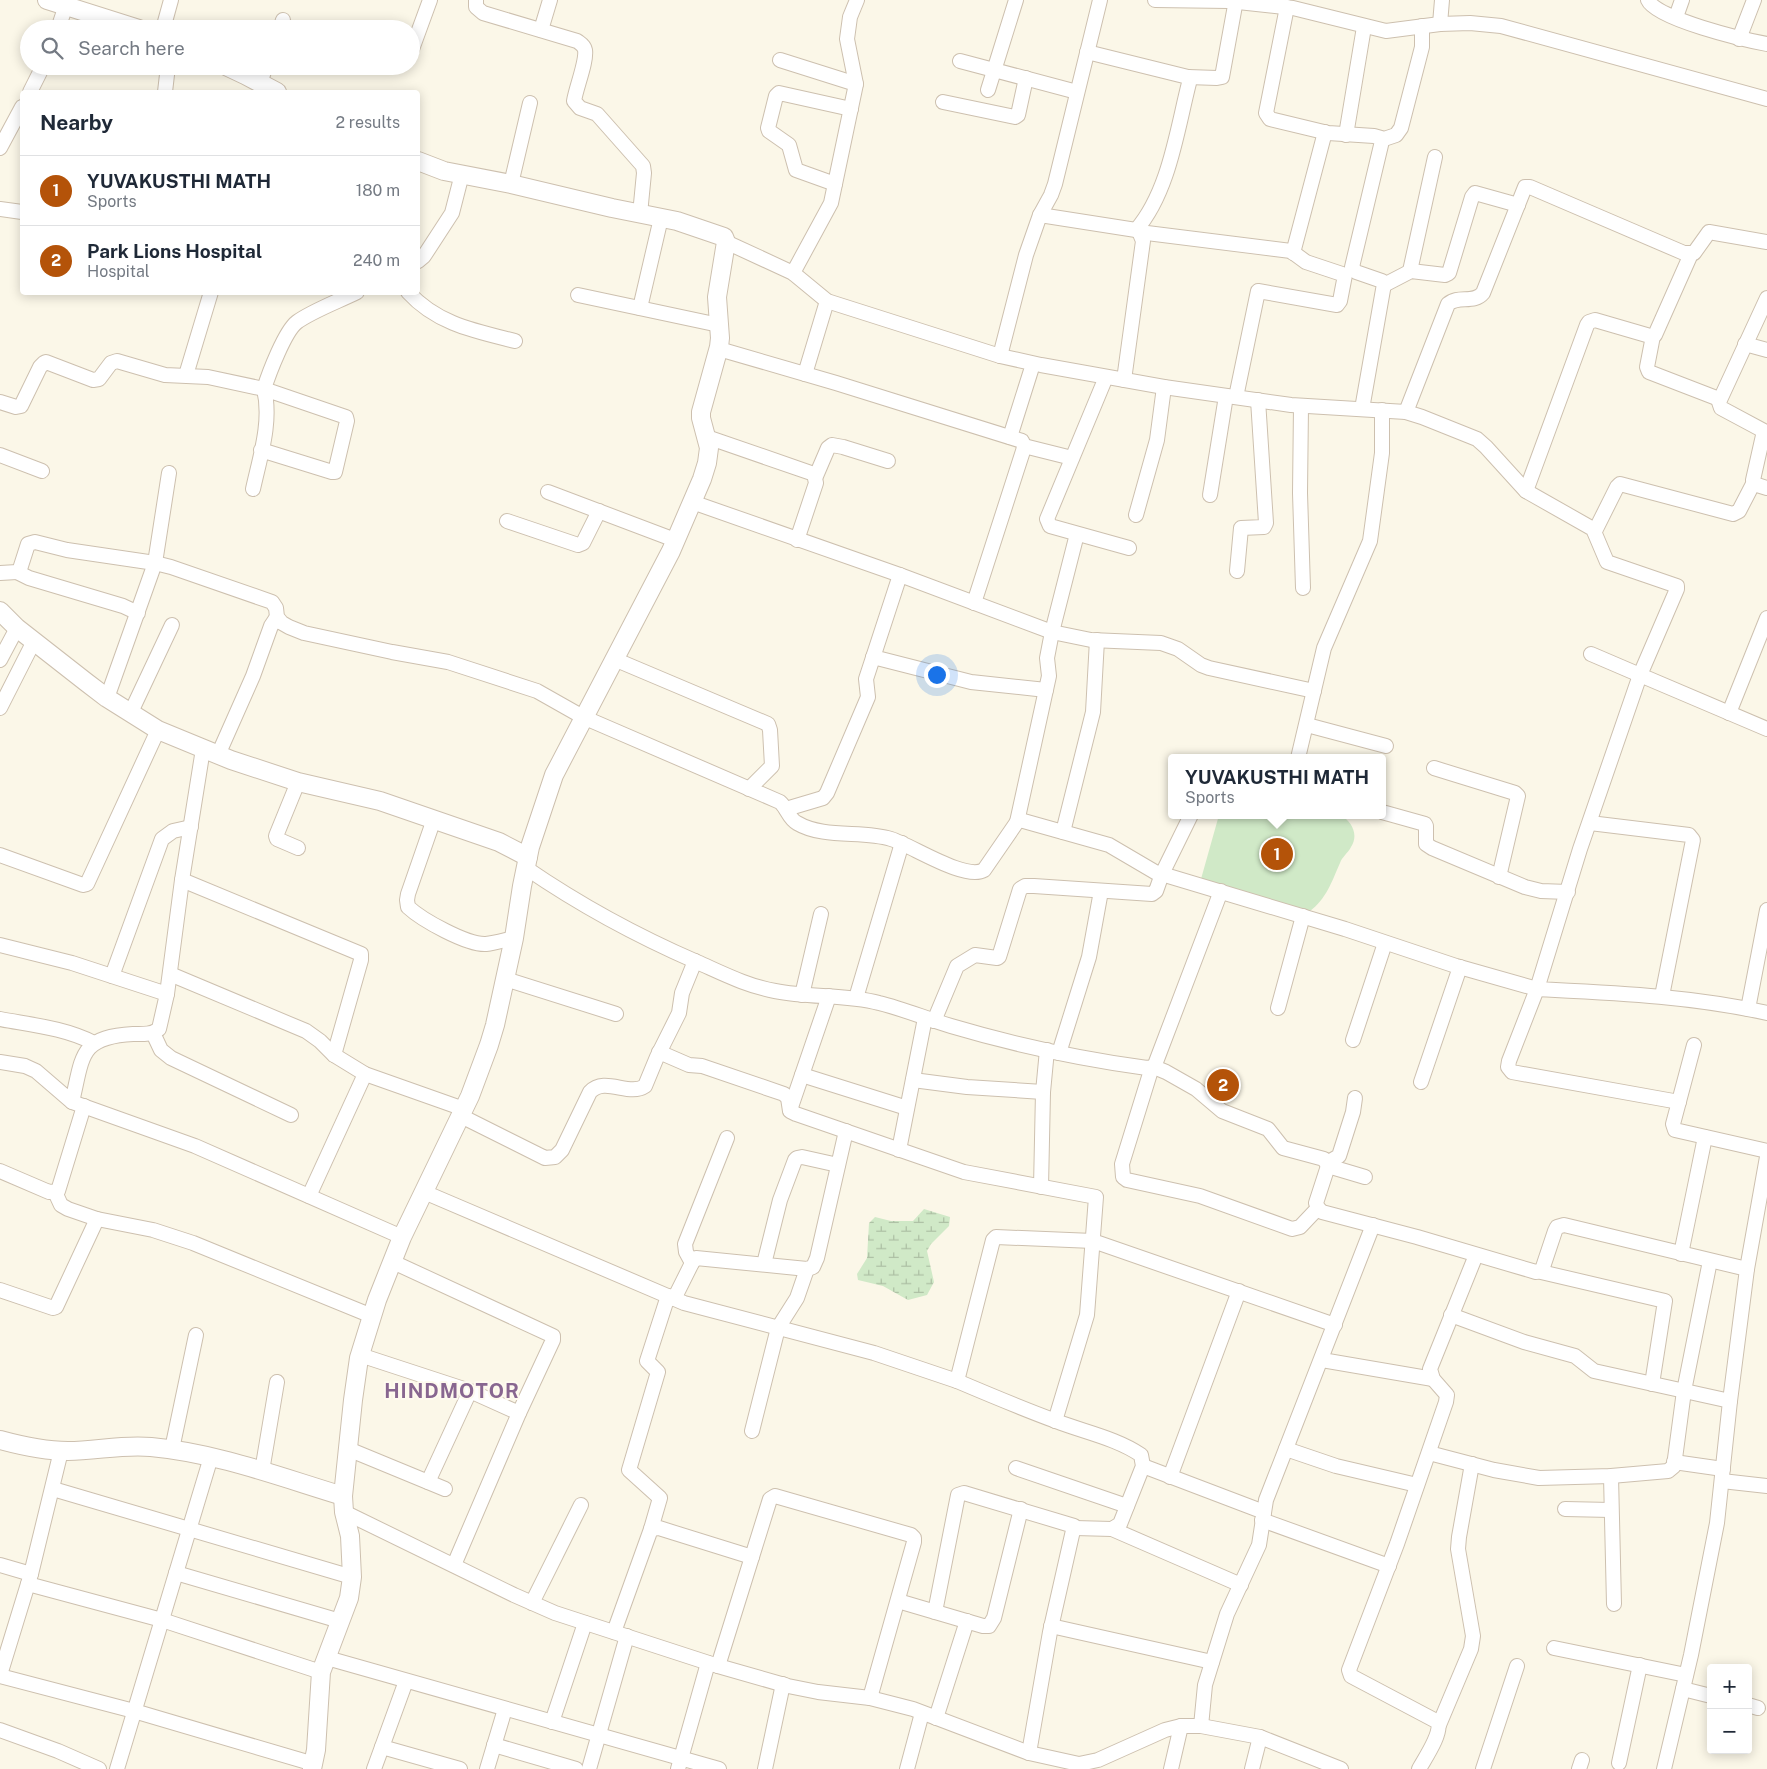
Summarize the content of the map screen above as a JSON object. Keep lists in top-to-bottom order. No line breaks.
{"districts":["HINDMOTOR"],"page":{"search":"Search here","heading":["Nearby","2 results"],"list":[{"mark":"1","name":"YUVAKUSTHI MATH","note":"Sports","value":"180 m"},{"mark":"2","name":"Park Lions Hospital","note":"Hospital","value":"240 m"}],"popup":["YUVAKUSTHI MATH","Sports"],"pins":["1","2"],"map_buttons":["+","−"]}}
